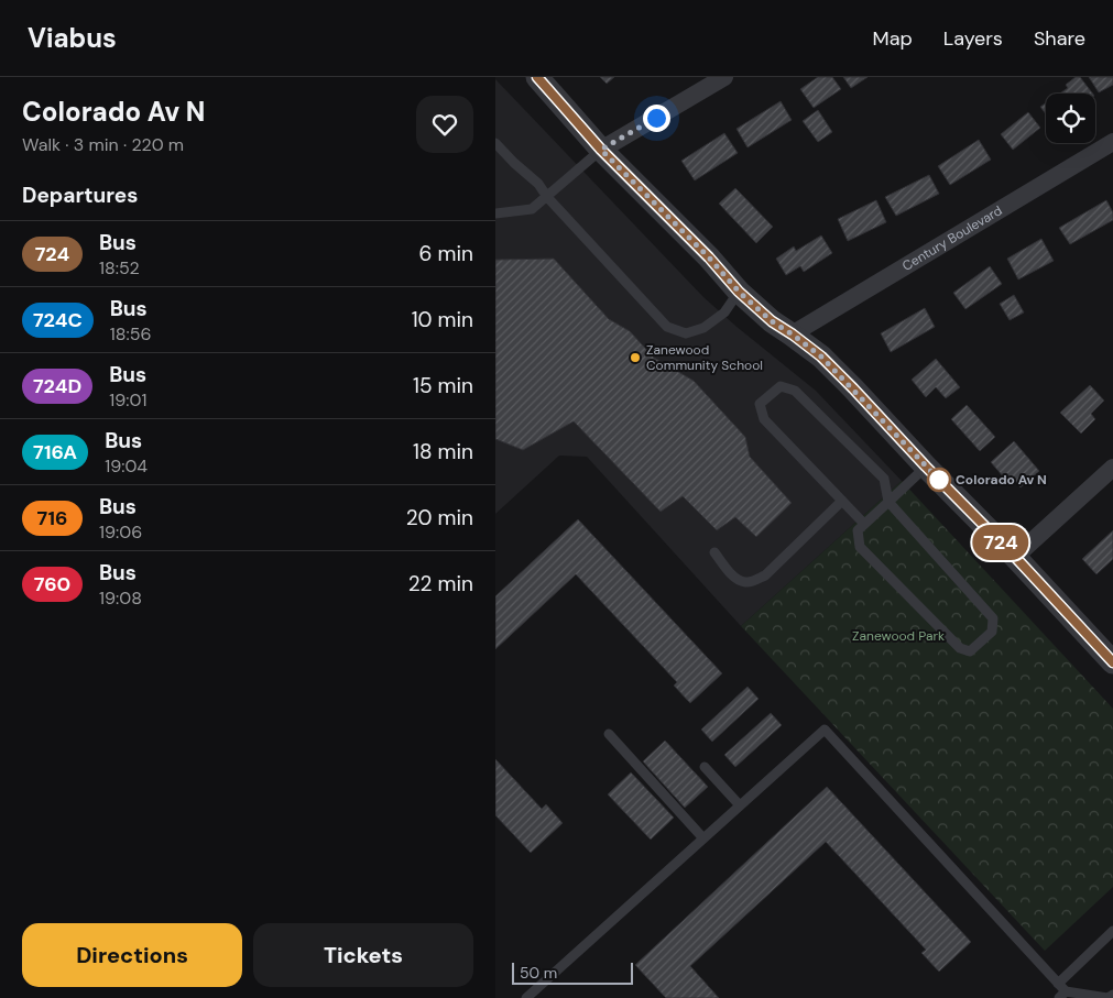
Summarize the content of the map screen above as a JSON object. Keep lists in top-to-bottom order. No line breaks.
{"streets":{"street":["Century Boulevard"]},"parks":["Zanewood Park"],"places":["Zanewood Community School","Colorado Av N"],"lines":["bus line 724"],"scale_bar":"50 m","page":{"header":"Viabus","nav":["Map","Layers","Share"],"heading":[["Colorado Av N","Walk · 3 min · 220 m"],"Departures"],"on_map":"724","list":[{"mark":"724","name":"Bus","note":"18:52","value":"6 min"},{"mark":"724C","name":"Bus","note":"18:56","value":"10 min"},{"mark":"724D","name":"Bus","note":"19:01","value":"15 min"},{"mark":"716A","name":"Bus","note":"19:04","value":"18 min"},{"mark":"716","name":"Bus","note":"19:06","value":"20 min"},{"mark":"760","name":"Bus","note":"19:08","value":"22 min"}],"buttons":["Directions","Tickets"],"scale":"50 m"}}
